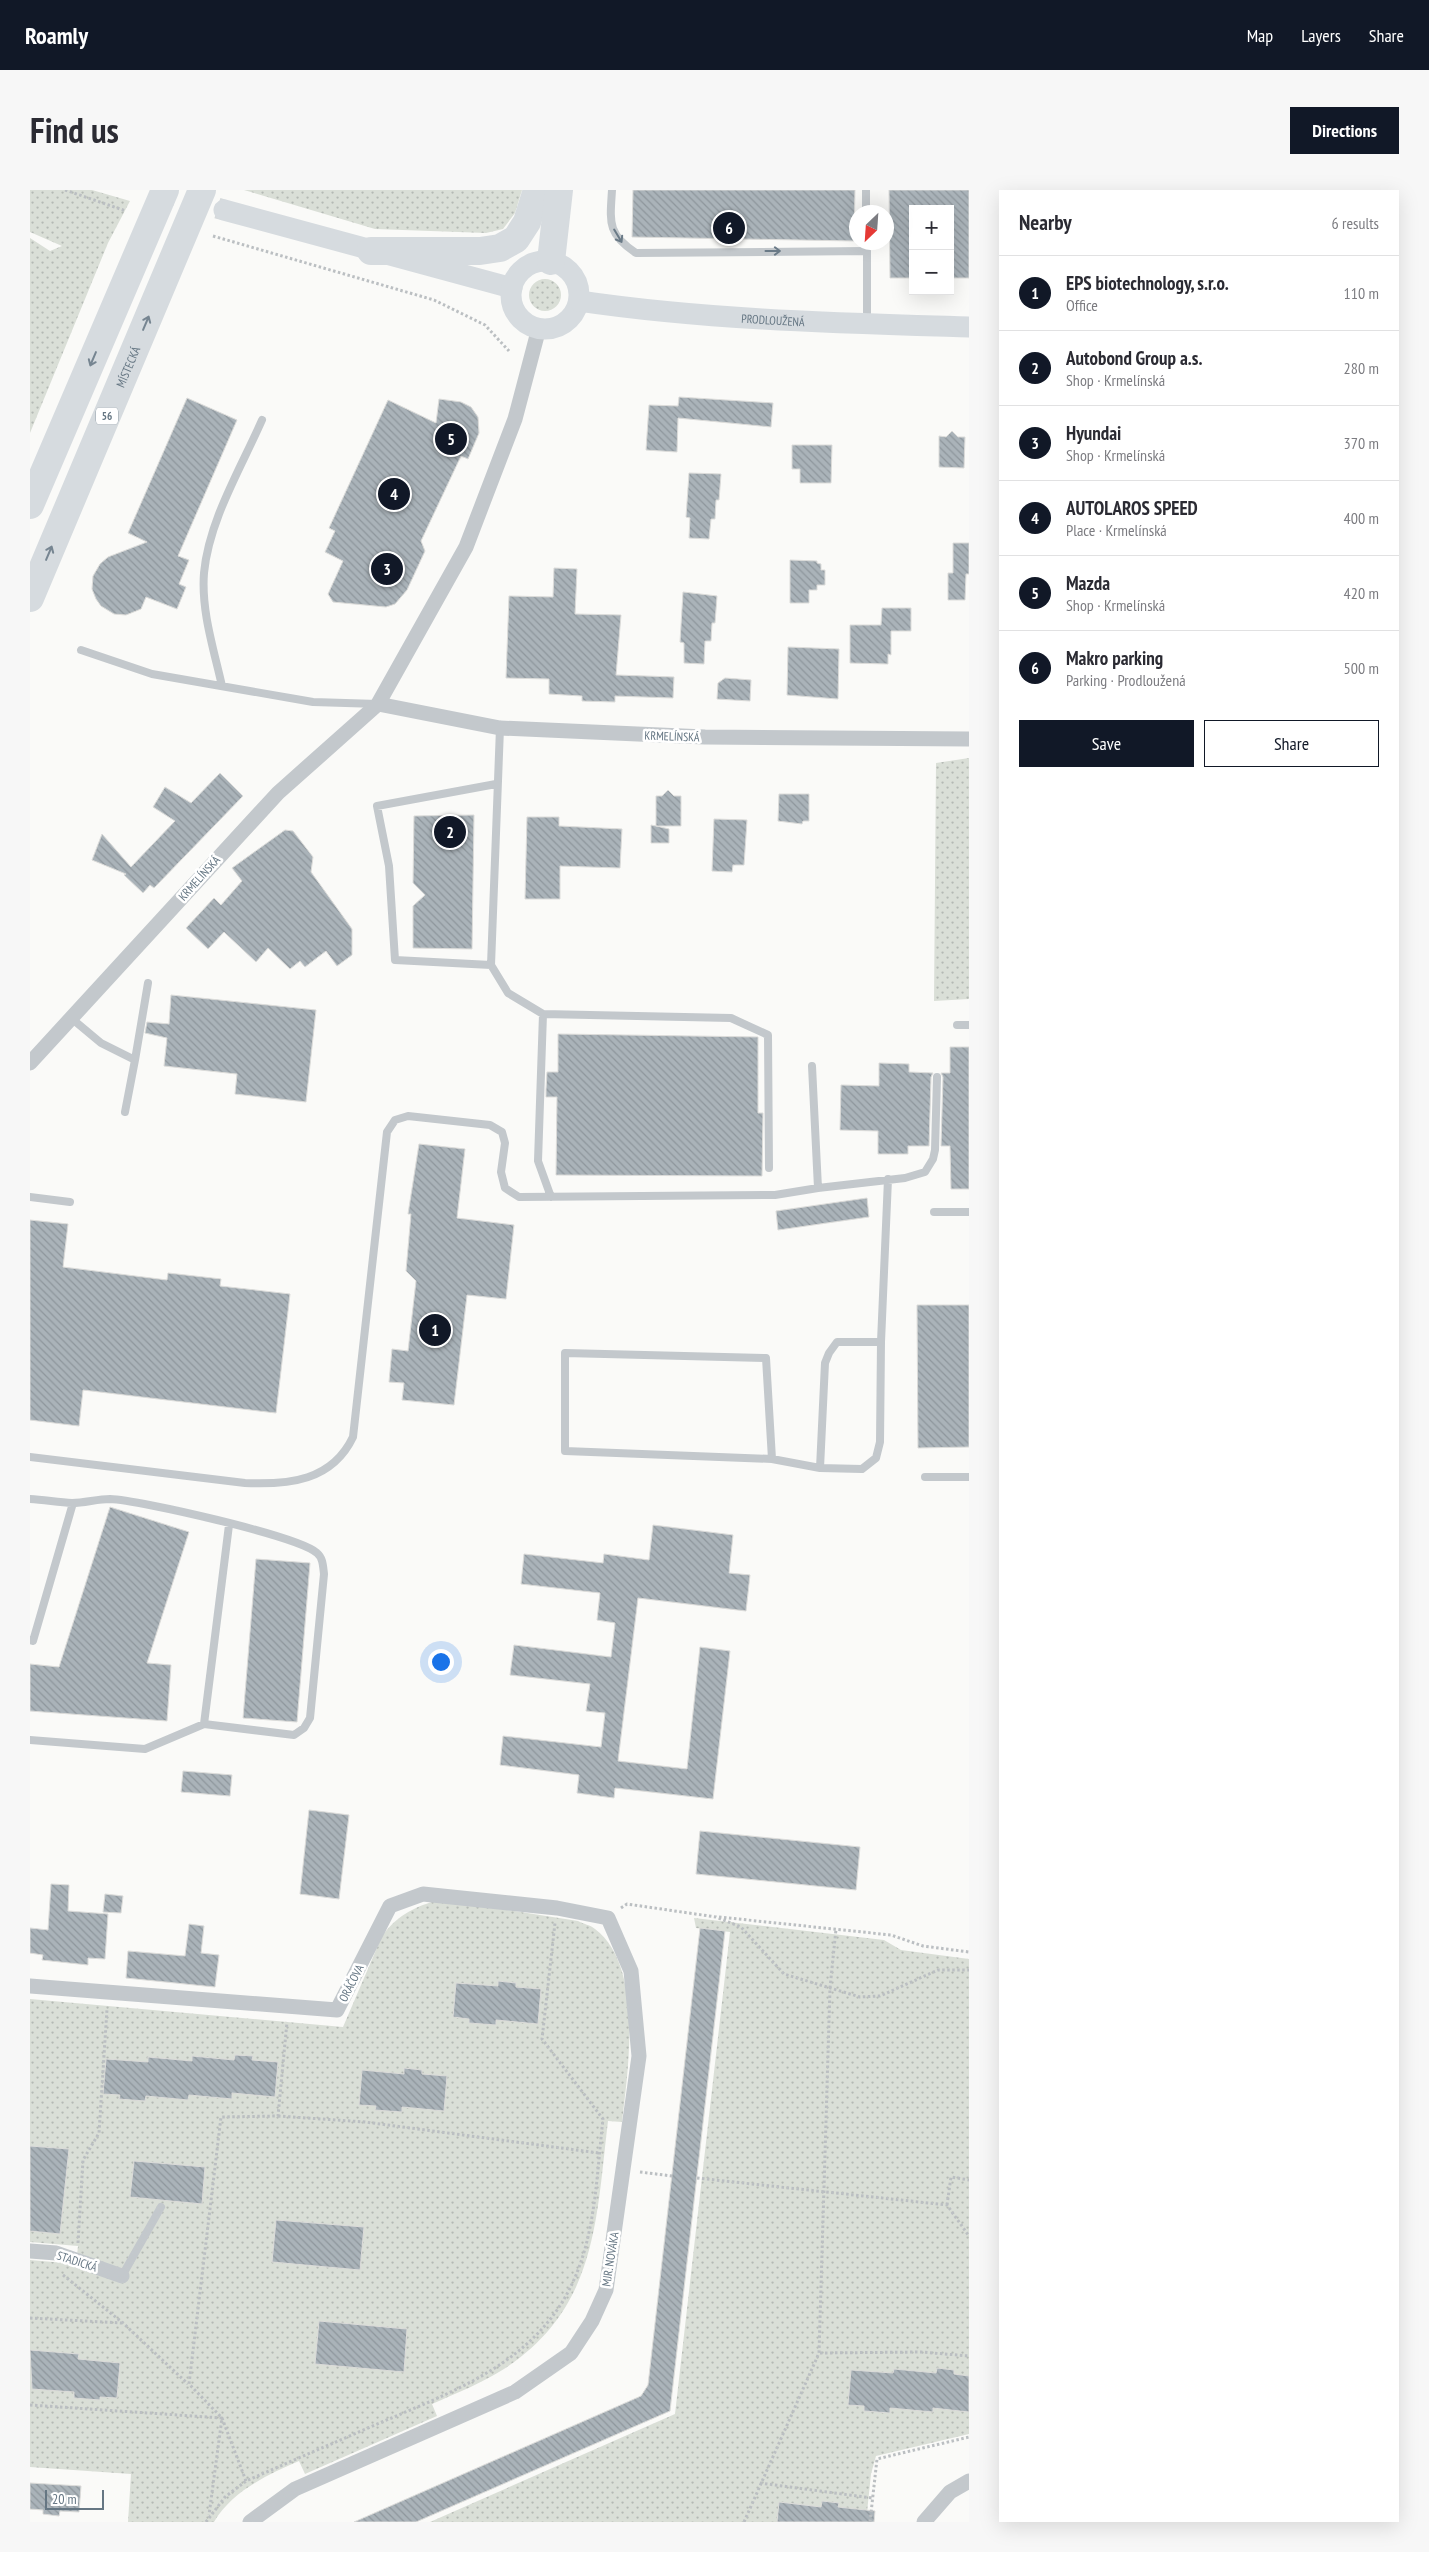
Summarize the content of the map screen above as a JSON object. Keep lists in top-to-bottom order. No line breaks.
{"streets":{"highway":["MÍSTECKÁ","56"],"main road":["PRODLOUŽENÁ"],"street":["KRMELÍNSKÁ","ORÁČOVA","MJR. NOVÁKA","STADICKÁ"]},"crossings":[["PRODLOUŽENÁ","KRMELÍNSKÁ"],["ORÁČOVA","MJR. NOVÁKA"]],"scale_bar":"20 m","north":"bottom left","page":{"header":"Roamly","nav":["Map","Layers","Share"],"title":"Find us","buttons":["Directions",["Save","Share"]],"heading":["Nearby","6 results"],"map_buttons":["+","−"],"pins":["6","5","4","3","2","1"],"list":[{"mark":"1","name":"EPS biotechnology, s.r.o.","note":"Office","value":"110 m"},{"mark":"2","name":"Autobond Group a.s.","note":"Shop · Krmelínská","value":"280 m"},{"mark":"3","name":"Hyundai","note":"Shop · Krmelínská","value":"370 m"},{"mark":"4","name":"AUTOLAROS SPEED","note":"Place · Krmelínská","value":"400 m"},{"mark":"5","name":"Mazda","note":"Shop · Krmelínská","value":"420 m"},{"mark":"6","name":"Makro parking","note":"Parking · Prodloužená","value":"500 m"}],"scale":"20 m"}}
